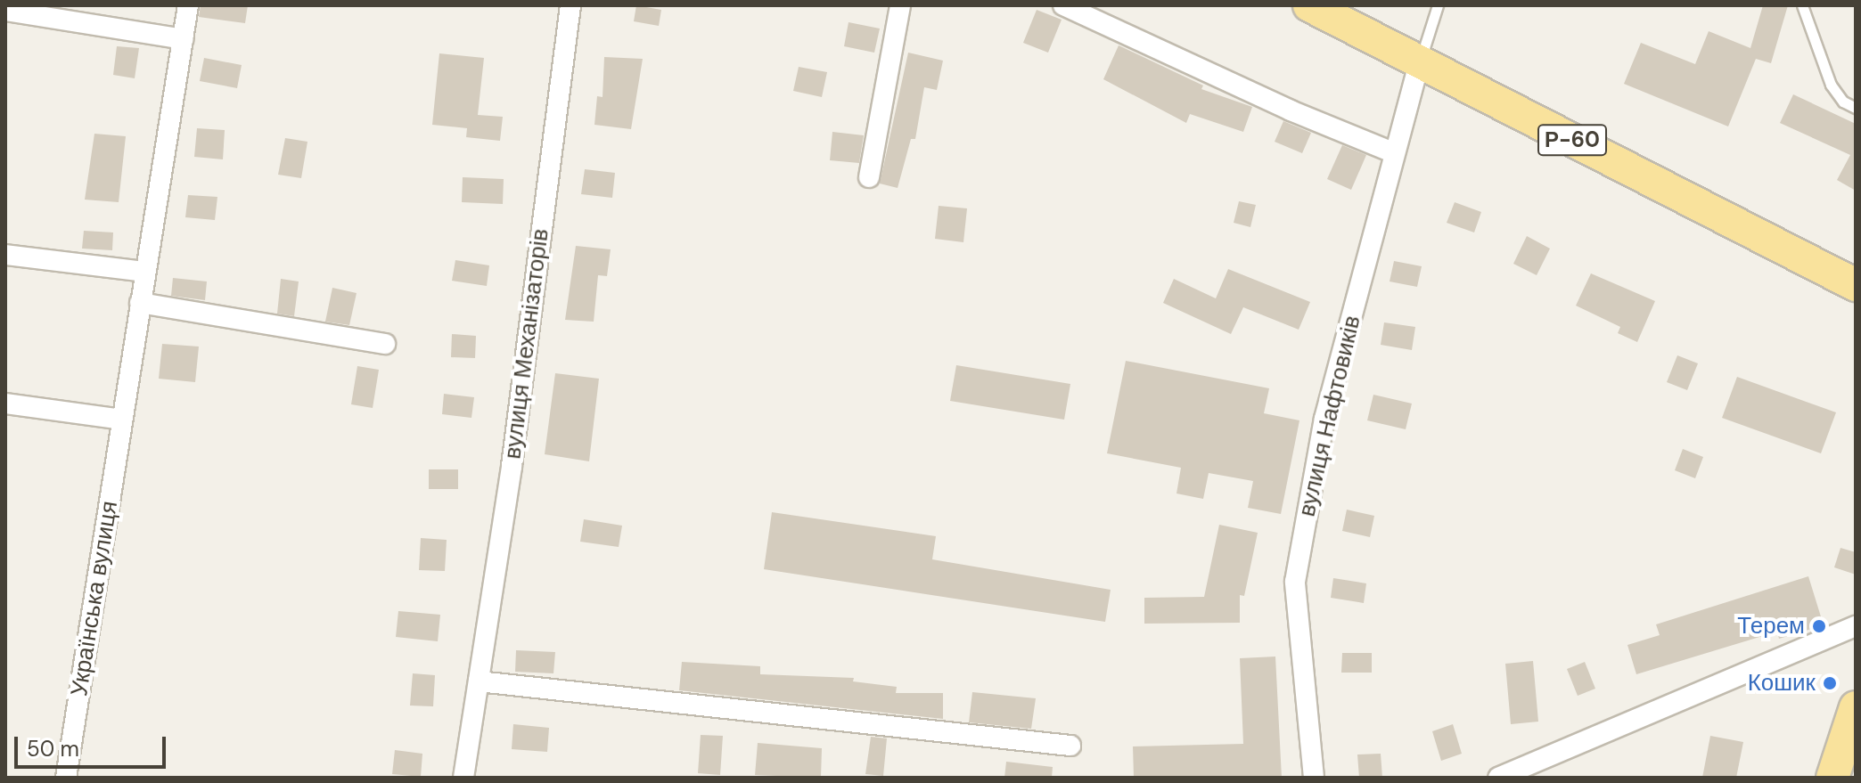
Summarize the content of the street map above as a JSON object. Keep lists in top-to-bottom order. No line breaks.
{"streets":{"main road":["Р-60"],"street":["вулиця Механізаторів","вулиця Нафтовиків","Українська вулиця"]},"crossings":[["Р-60","вулиця Нафтовиків"]],"places":["Терем","Кошик"],"scale_bar":"50 m"}
